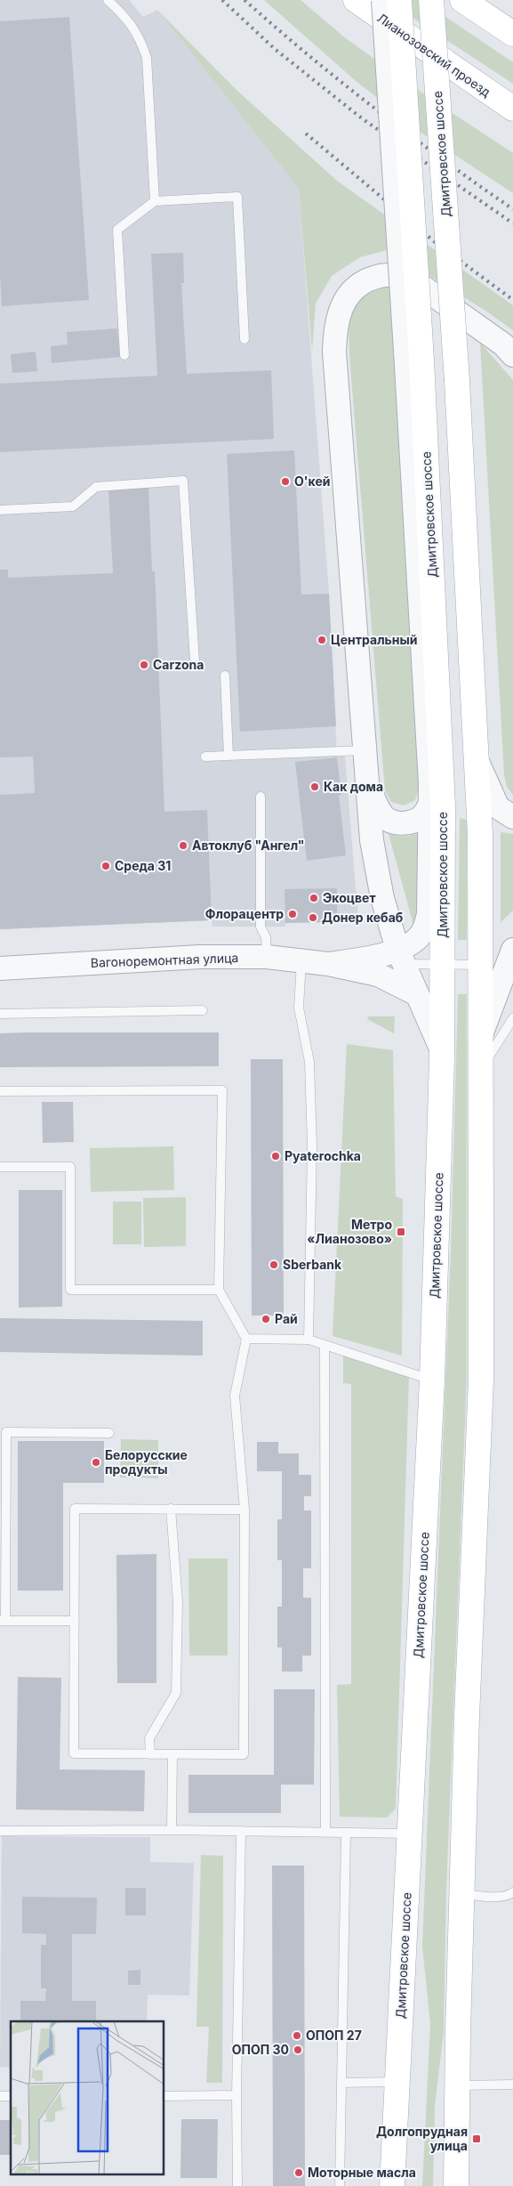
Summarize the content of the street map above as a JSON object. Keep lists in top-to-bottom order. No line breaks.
{"streets":{"main road":["Лианозовский проезд","Дмитровское шоссе"],"street":["Вагоноремонтная улица"]},"crossings":[["Дмитровское шоссе","Вагоноремонтная улица"]],"places":{"other":["О'кей","Центральный","Carzona","Как дома","Автоклуб \"Ангел\"","Среда 31","Экоцвет","Флорацентр","Донер кебаб","Pyaterochka","Sberbank","Рай","Белорусские продукты","ОПОП 27","ОПОП 30","Моторные масла"],"transit":["Метро «Лианозово»","Долгопрудная улица"]}}
